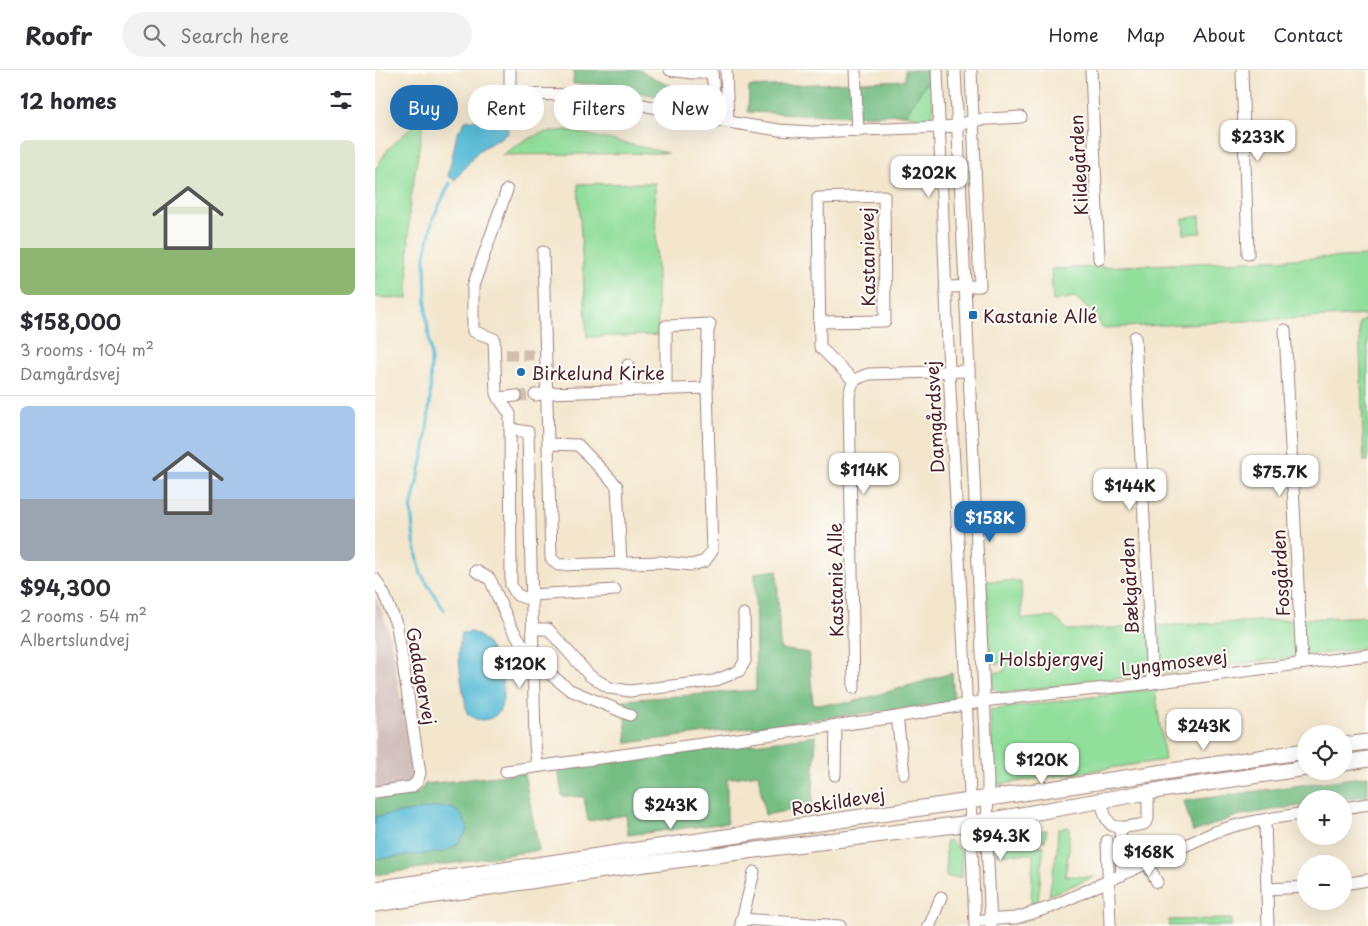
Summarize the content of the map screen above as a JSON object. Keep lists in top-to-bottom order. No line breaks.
{"streets":{"main road":["Roskildevej"],"street":["Kildegården","Kastanievej","Damgårdsvej","Fosgården","Kastanie Alle","Bækgården","Lyngmosevej","Gadagervej"]},"crossings":[["Kastanievej","Kastanie Alle"],["Damgårdsvej","Roskildevej"],["Fosgården","Lyngmosevej"],["Bækgården","Lyngmosevej"]],"places":{"transit":["Kastanie Allé","Holsbjergvej"],"other":["Birkelund Kirke"]},"page":{"header":"Roofr","search":"Search here","nav":["Home","Map","About","Contact"],"heading":"12 homes","chip":["Buy","Rent","Filters","New"],"price":["$233K","$202K","$114K","$75.7K","$144K","$158K","$120K","$243K","$120K","$243K","$94.3K","$168K"],"list":[{"name":"$158,000","note":"3 rooms · 104 m² · Damgårdsvej"},{"name":"$94,300","note":"2 rooms · 54 m² · Albertslundvej"}],"map_buttons":["+","−"]}}
